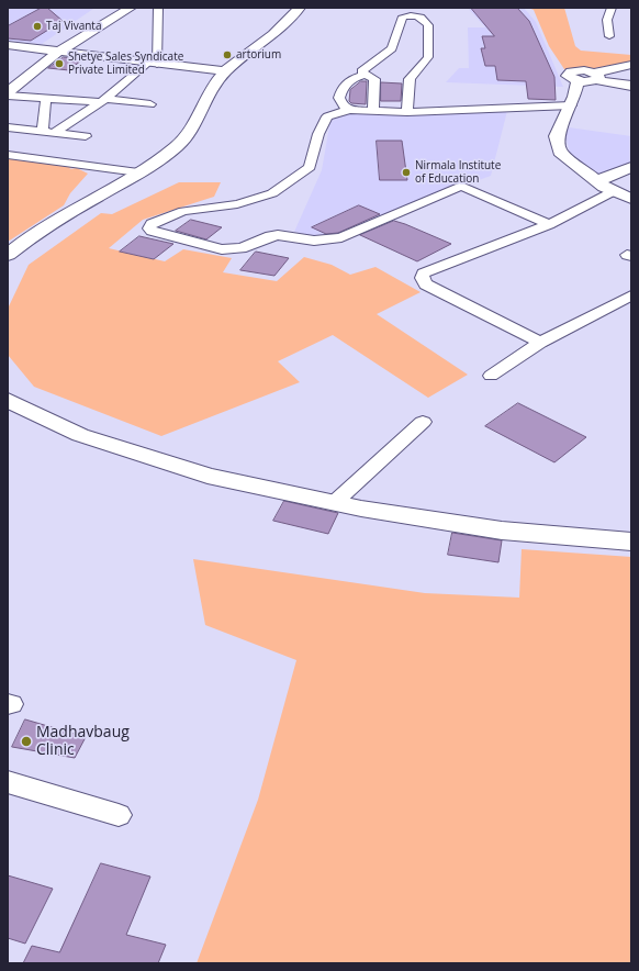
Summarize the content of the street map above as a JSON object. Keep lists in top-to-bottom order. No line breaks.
{"places":["Taj Vivanta","artorium","Shetye Sales Syndicate Private Limited","Nirmala Institute of Education","Madhavbaug Clinic"]}
